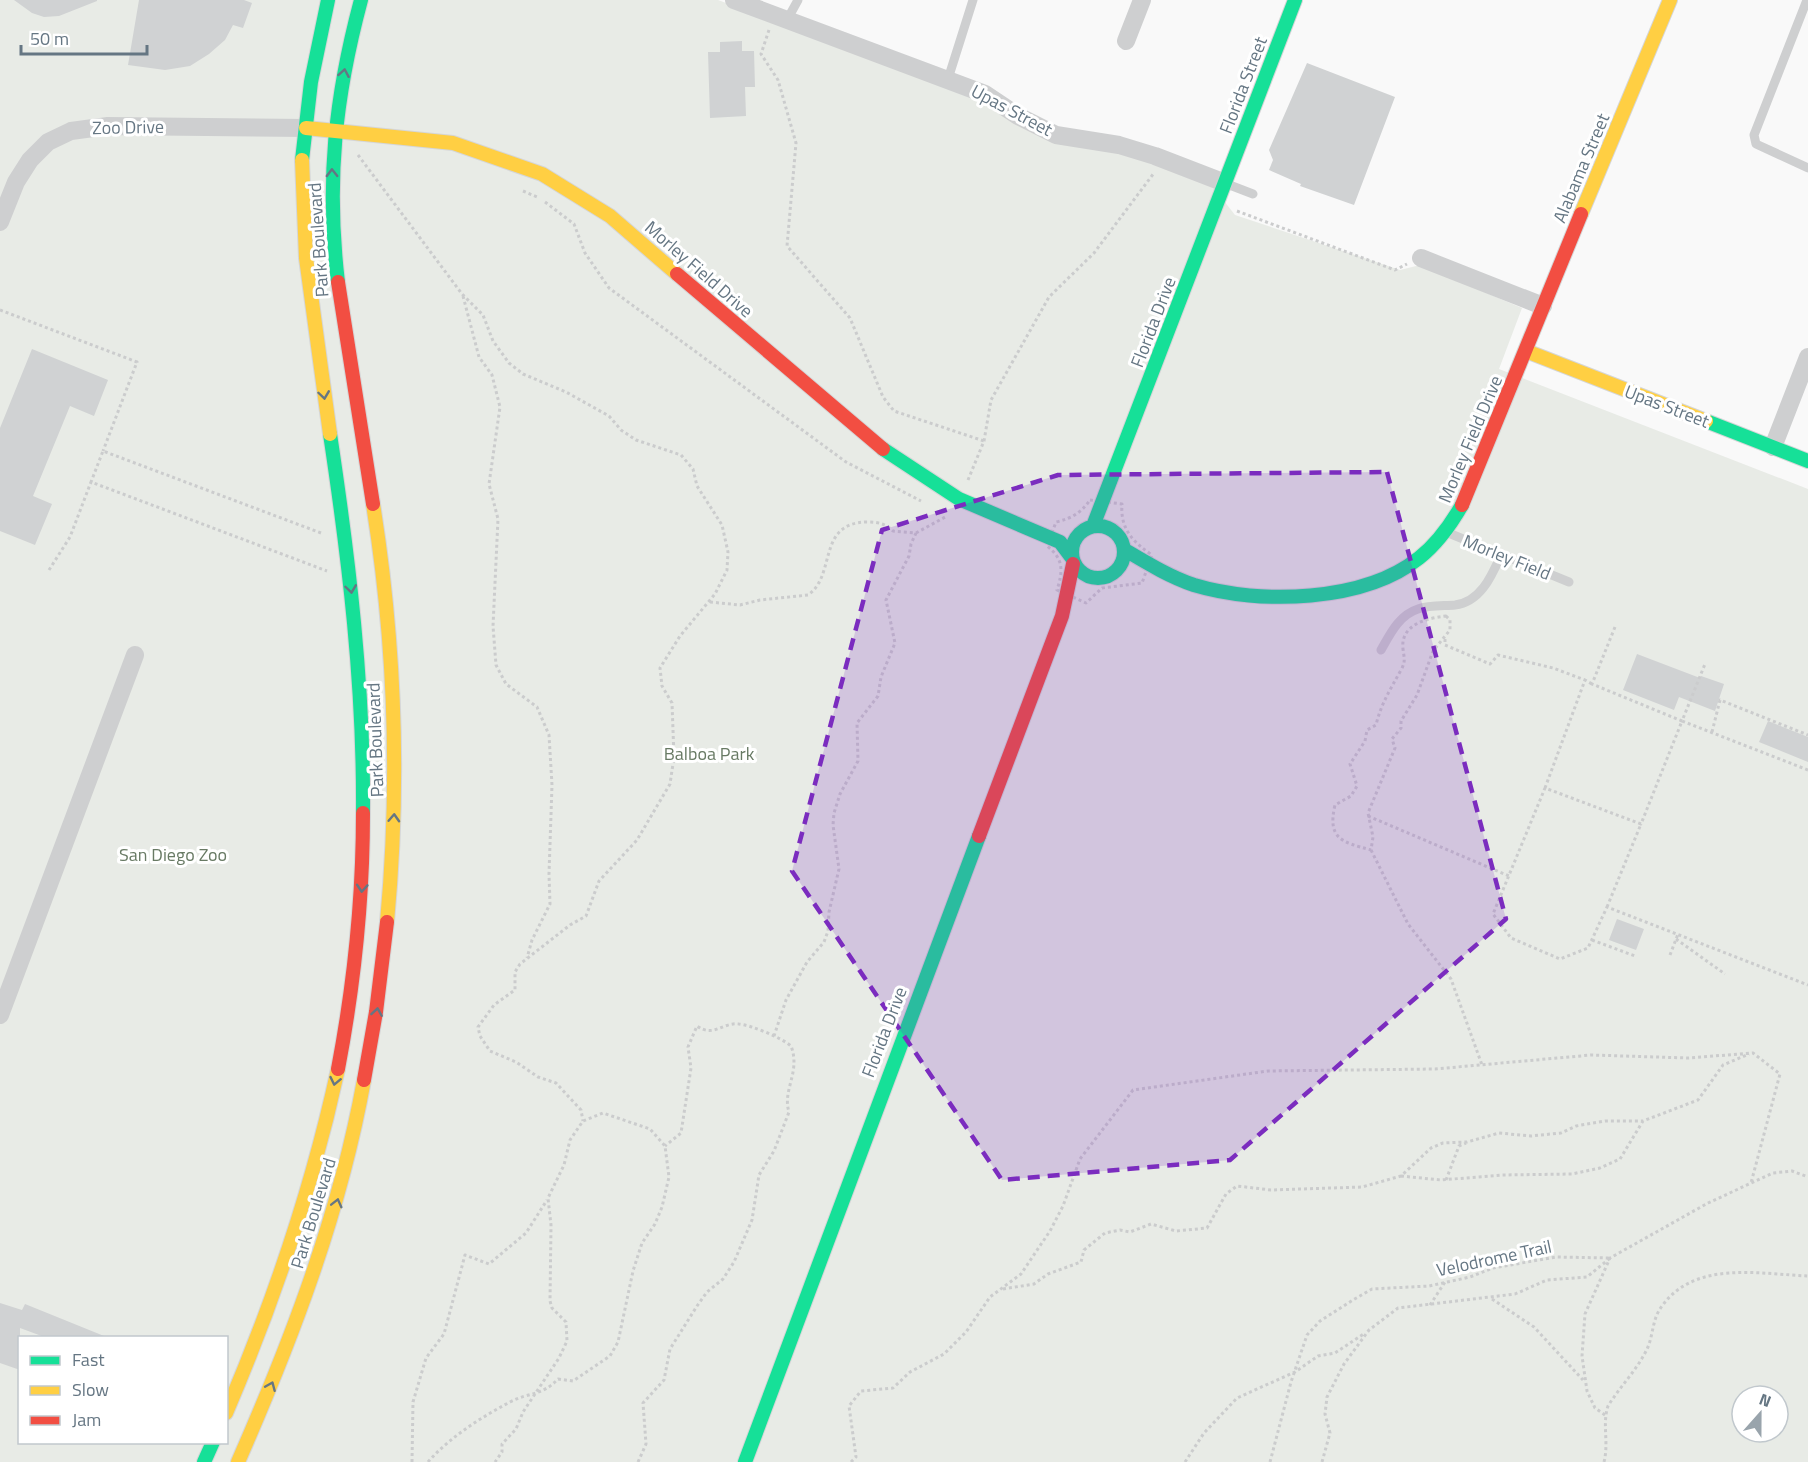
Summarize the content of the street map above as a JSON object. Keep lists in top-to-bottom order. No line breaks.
{"streets":{"street":["Florida Street","Upas Street","Zoo Drive","Alabama Street","Park Boulevard","Morley Field Drive","Florida Drive"],"lane":["Morley Field"],"path":["Velodrome Trail"]},"crossings":[["Florida Street","Upas Street"],["Florida Street","Florida Drive"],["Upas Street","Alabama Street"],["Upas Street","Morley Field Drive"],["Upas Street","Florida Drive"],["Zoo Drive","Park Boulevard"],["Zoo Drive","Morley Field Drive"],["Alabama Street","Morley Field Drive"],["Park Boulevard","Morley Field Drive"],["Morley Field Drive","Florida Drive"],["Morley Field Drive","Morley Field"]],"parks":["Balboa Park","San Diego Zoo"],"legend":["Fast","Slow","Jam"],"scale_bar":"50 m","north":"top"}
